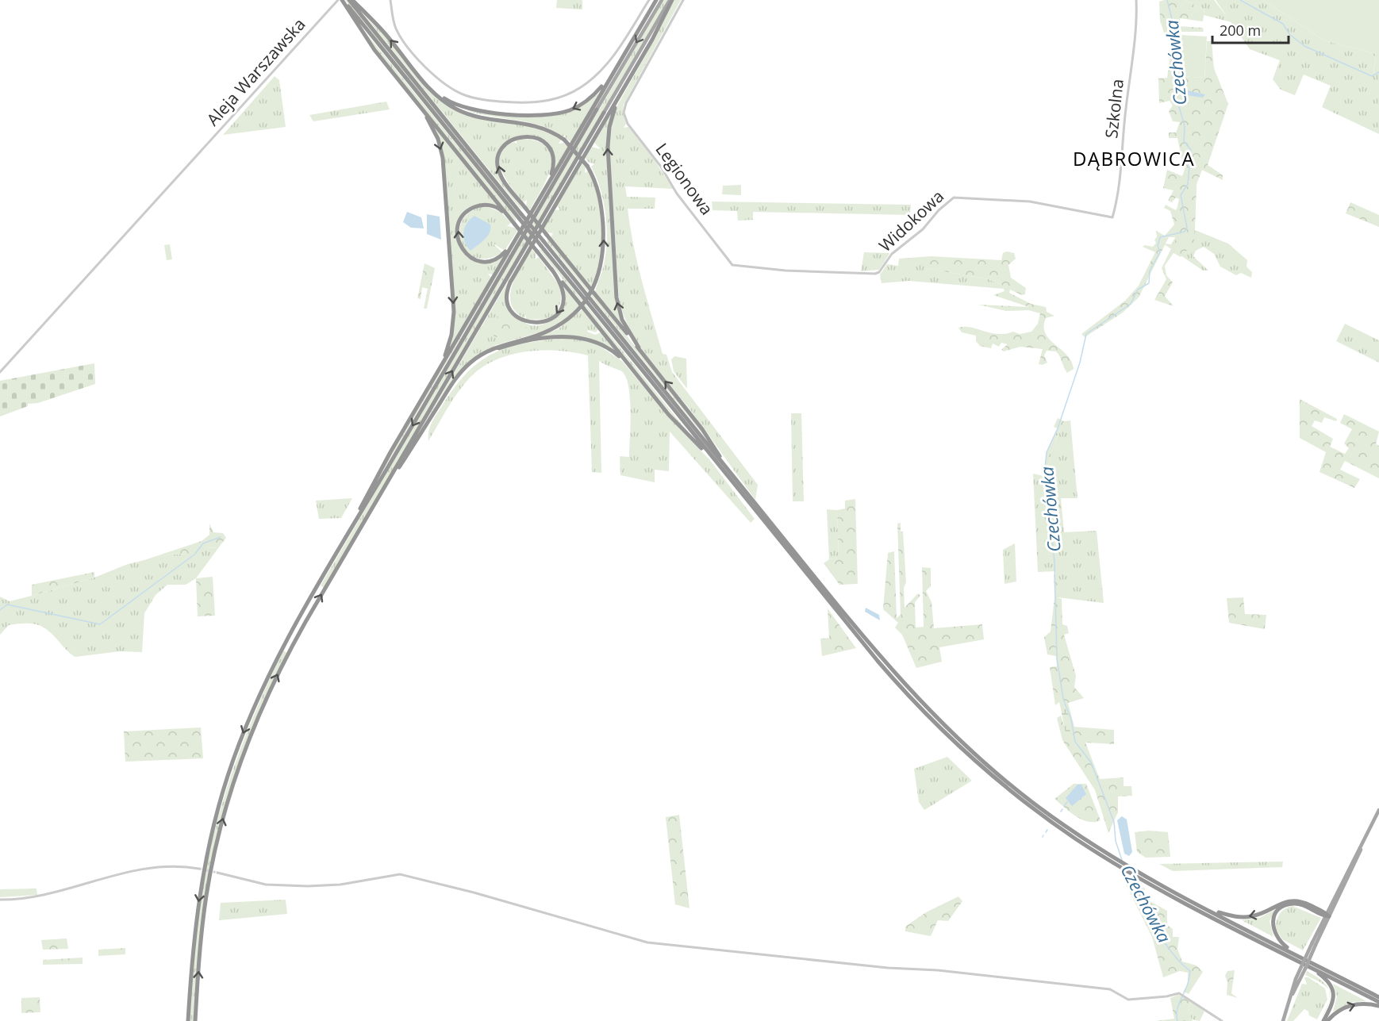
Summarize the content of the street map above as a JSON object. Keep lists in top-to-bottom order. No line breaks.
{"streets":{"street":["Aleja Warszawska","Szkolna","Legionowa","Widokowa"]},"crossings":[["Szkolna","Widokowa"],["Legionowa","Widokowa"]],"districts":["DĄBROWICA"],"water":["Czechówka"],"scale_bar":"200 m"}
